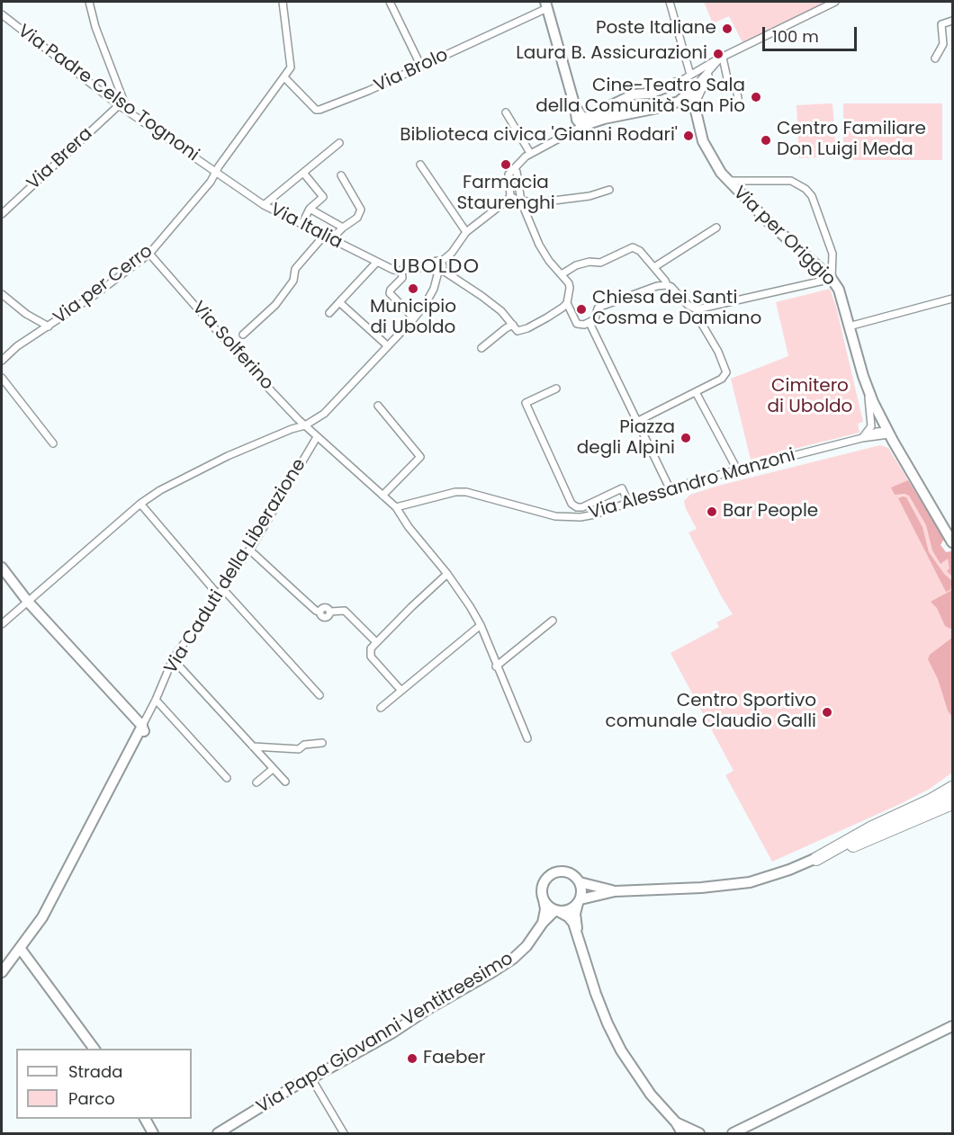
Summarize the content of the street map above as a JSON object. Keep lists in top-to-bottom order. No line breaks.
{"streets":{"street":["Via Brolo","Via Padre Celso Tognoni","Via Brera","Via Italia","Via per Origgio","Via per Cerro","Via Solferino","Via Alessandro Manzoni","Via Caduti della Liberazione","Via Papa Giovanni Ventitreesimo"]},"crossings":[["Via Brolo","Via per Cerro"],["Via Padre Celso Tognoni","Via Brera"],["Via Padre Celso Tognoni","Via Italia"],["Via Padre Celso Tognoni","Via per Cerro"],["Via Italia","Via per Cerro"],["Via per Origgio","Via Alessandro Manzoni"],["Via per Cerro","Via Solferino"],["Via Solferino","Via Alessandro Manzoni"],["Via Solferino","Via Caduti della Liberazione"]],"districts":["UBOLDO"],"parks":["Cimitero di Uboldo"],"places":["Poste Italiane","Laura B. Assicurazioni","Cine-Teatro Sala della Comunità San Pio","Biblioteca civica 'Gianni Rodari'","Centro Familiare Don Luigi Meda","Farmacia Staurenghi","Municipio di Uboldo","Chiesa dei Santi Cosma e Damiano","Piazza degli Alpini","Bar People","Centro Sportivo comunale Claudio Galli","Faeber"],"legend":["Strada","Parco"],"scale_bar":"100 m"}
